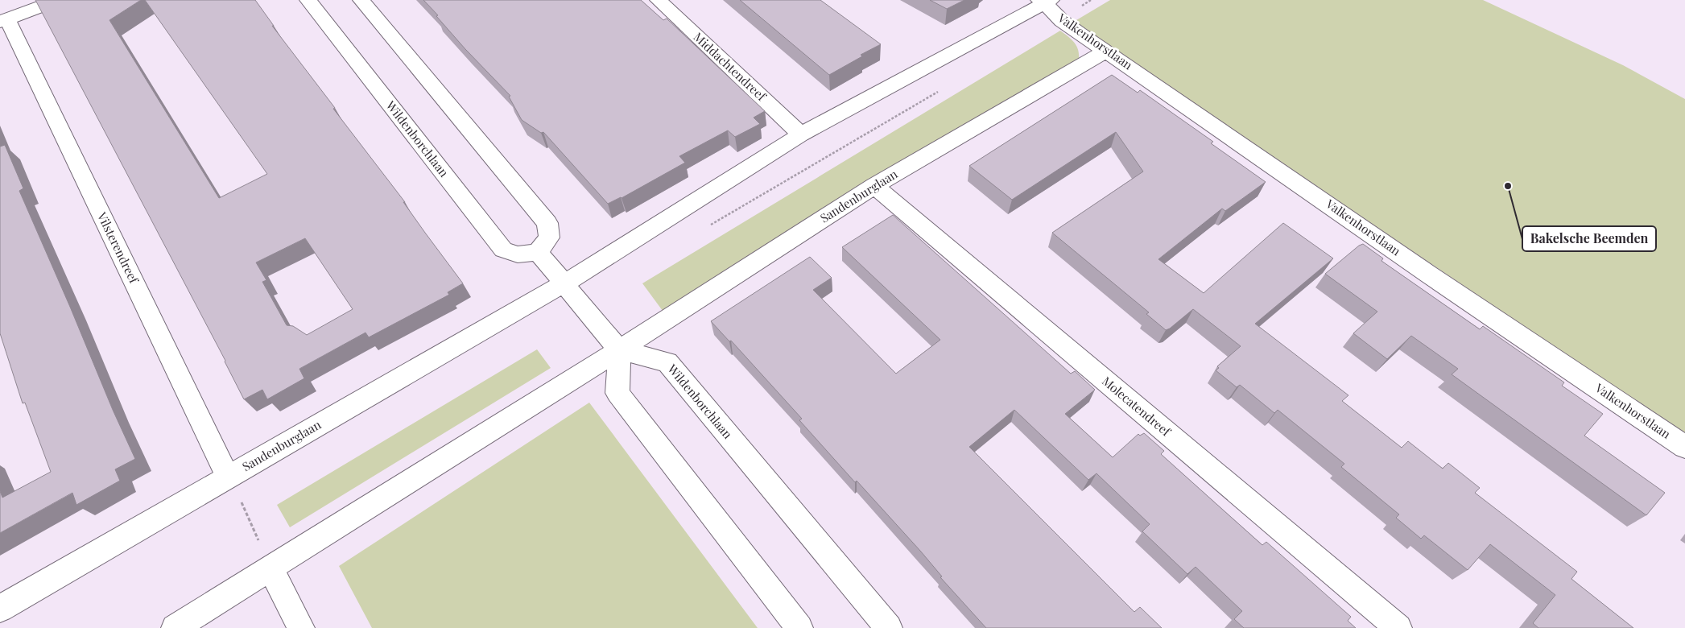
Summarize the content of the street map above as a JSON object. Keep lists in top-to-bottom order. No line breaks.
{"streets":{"street":["Valkenhorstlaan","Middachtendreef","Wildenborchlaan","Sandenburglaan","Vilsterendreef","Molecatendreef"]},"crossings":[["Valkenhorstlaan","Sandenburglaan"],["Middachtendreef","Sandenburglaan"],["Wildenborchlaan","Sandenburglaan"],["Sandenburglaan","Vilsterendreef"],["Sandenburglaan","Molecatendreef"]],"places":["Bakelsche Beemden"]}
